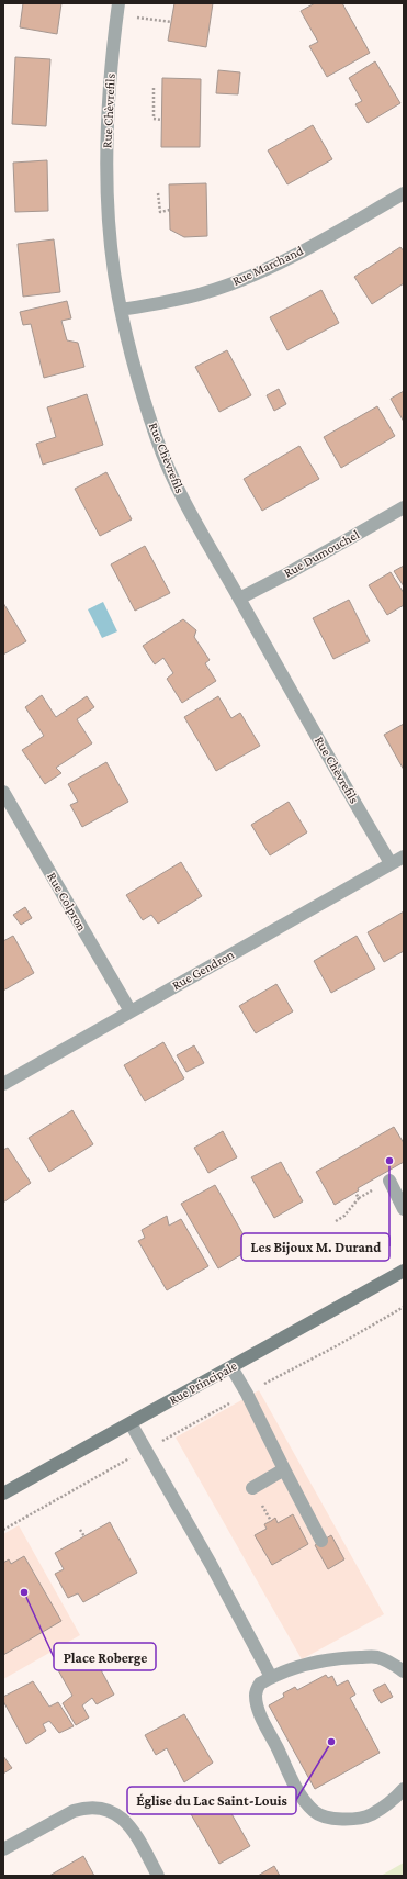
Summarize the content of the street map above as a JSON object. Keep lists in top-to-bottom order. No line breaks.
{"streets":{"street":["Rue Chèvrefils","Rue Marchand","Rue Dumouchel","Rue Colpron","Rue Gendron","Rue Principale"]},"crossings":[["Rue Chèvrefils","Rue Marchand"],["Rue Chèvrefils","Rue Dumouchel"],["Rue Chèvrefils","Rue Gendron"],["Rue Colpron","Rue Gendron"]],"places":["Les Bijoux M. Durand","Place Roberge","Église du Lac Saint-Louis"]}
